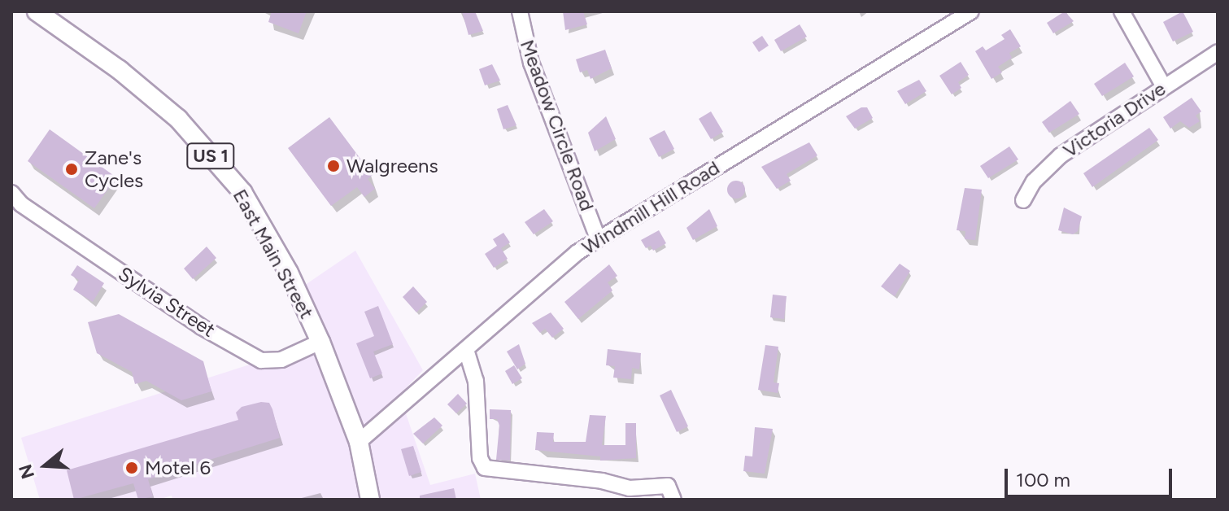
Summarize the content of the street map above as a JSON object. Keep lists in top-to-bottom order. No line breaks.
{"streets":{"main road":["US 1","East Main Street"],"street":["Victoria Drive","Meadow Circle Road","Windmill Hill Road","Sylvia Street"]},"crossings":[["Meadow Circle Road","Windmill Hill Road"],["Windmill Hill Road","East Main Street"],["East Main Street","Sylvia Street"]],"places":["Walgreens","Zane's Cycles","Motel 6"],"scale_bar":"100 m","north":"left"}
